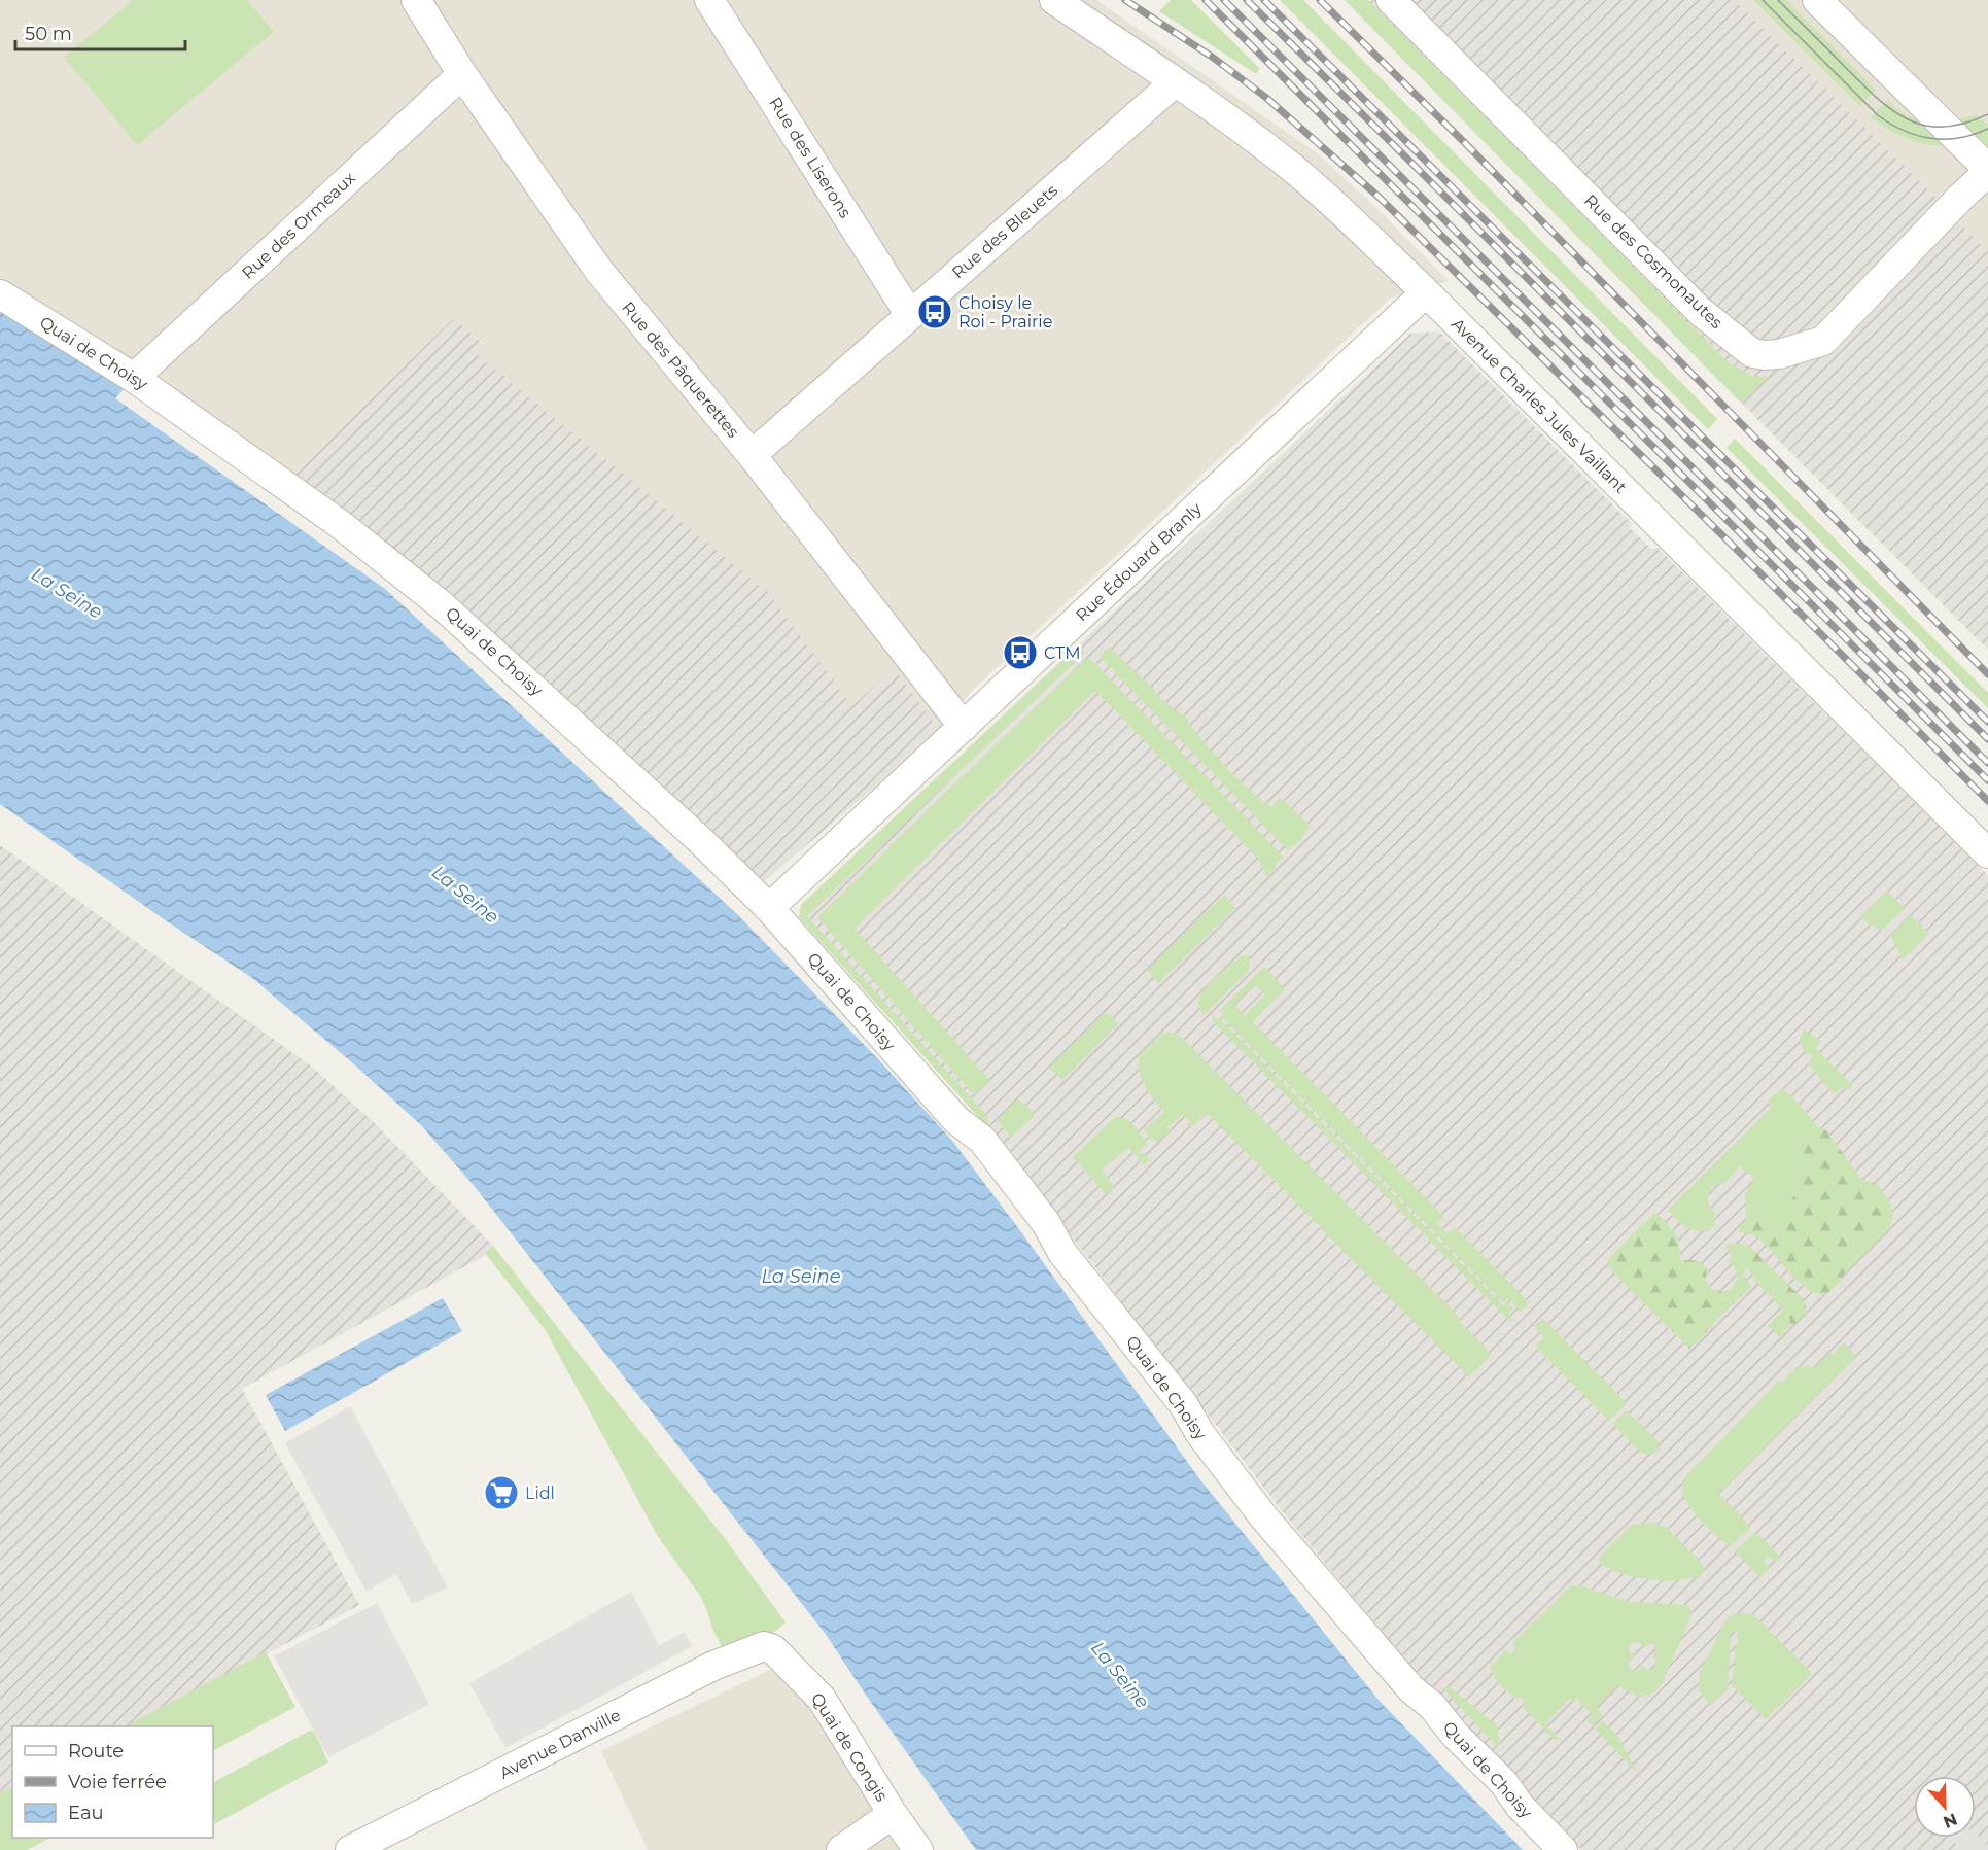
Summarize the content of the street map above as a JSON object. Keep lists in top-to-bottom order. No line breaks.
{"streets":{"street":["Rue des Liserons","Rue des Ormeaux","Rue des Bleuets","Rue des Cosmonautes","Quai de Choisy","Rue des Pâquerettes","Avenue Charles Jules Vaillant","Rue Édouard Branly","Avenue Danville","Quai de Congis"]},"crossings":[["Rue des Liserons","Rue des Bleuets"],["Rue des Ormeaux","Quai de Choisy"],["Rue des Ormeaux","Rue des Pâquerettes"],["Rue des Bleuets","Rue des Pâquerettes"],["Rue des Bleuets","Avenue Charles Jules Vaillant"],["Quai de Choisy","Rue Édouard Branly"],["Rue des Pâquerettes","Rue Édouard Branly"],["Avenue Charles Jules Vaillant","Rue Édouard Branly"],["Avenue Danville","Quai de Congis"]],"water":["La Seine"],"places":{"bus stop":["Choisy le Roi - Prairie","CTM"],"supermarket":["Lidl"]},"legend":["Route","Voie ferrée","Eau"],"scale_bar":"50 m","north":"bottom"}
